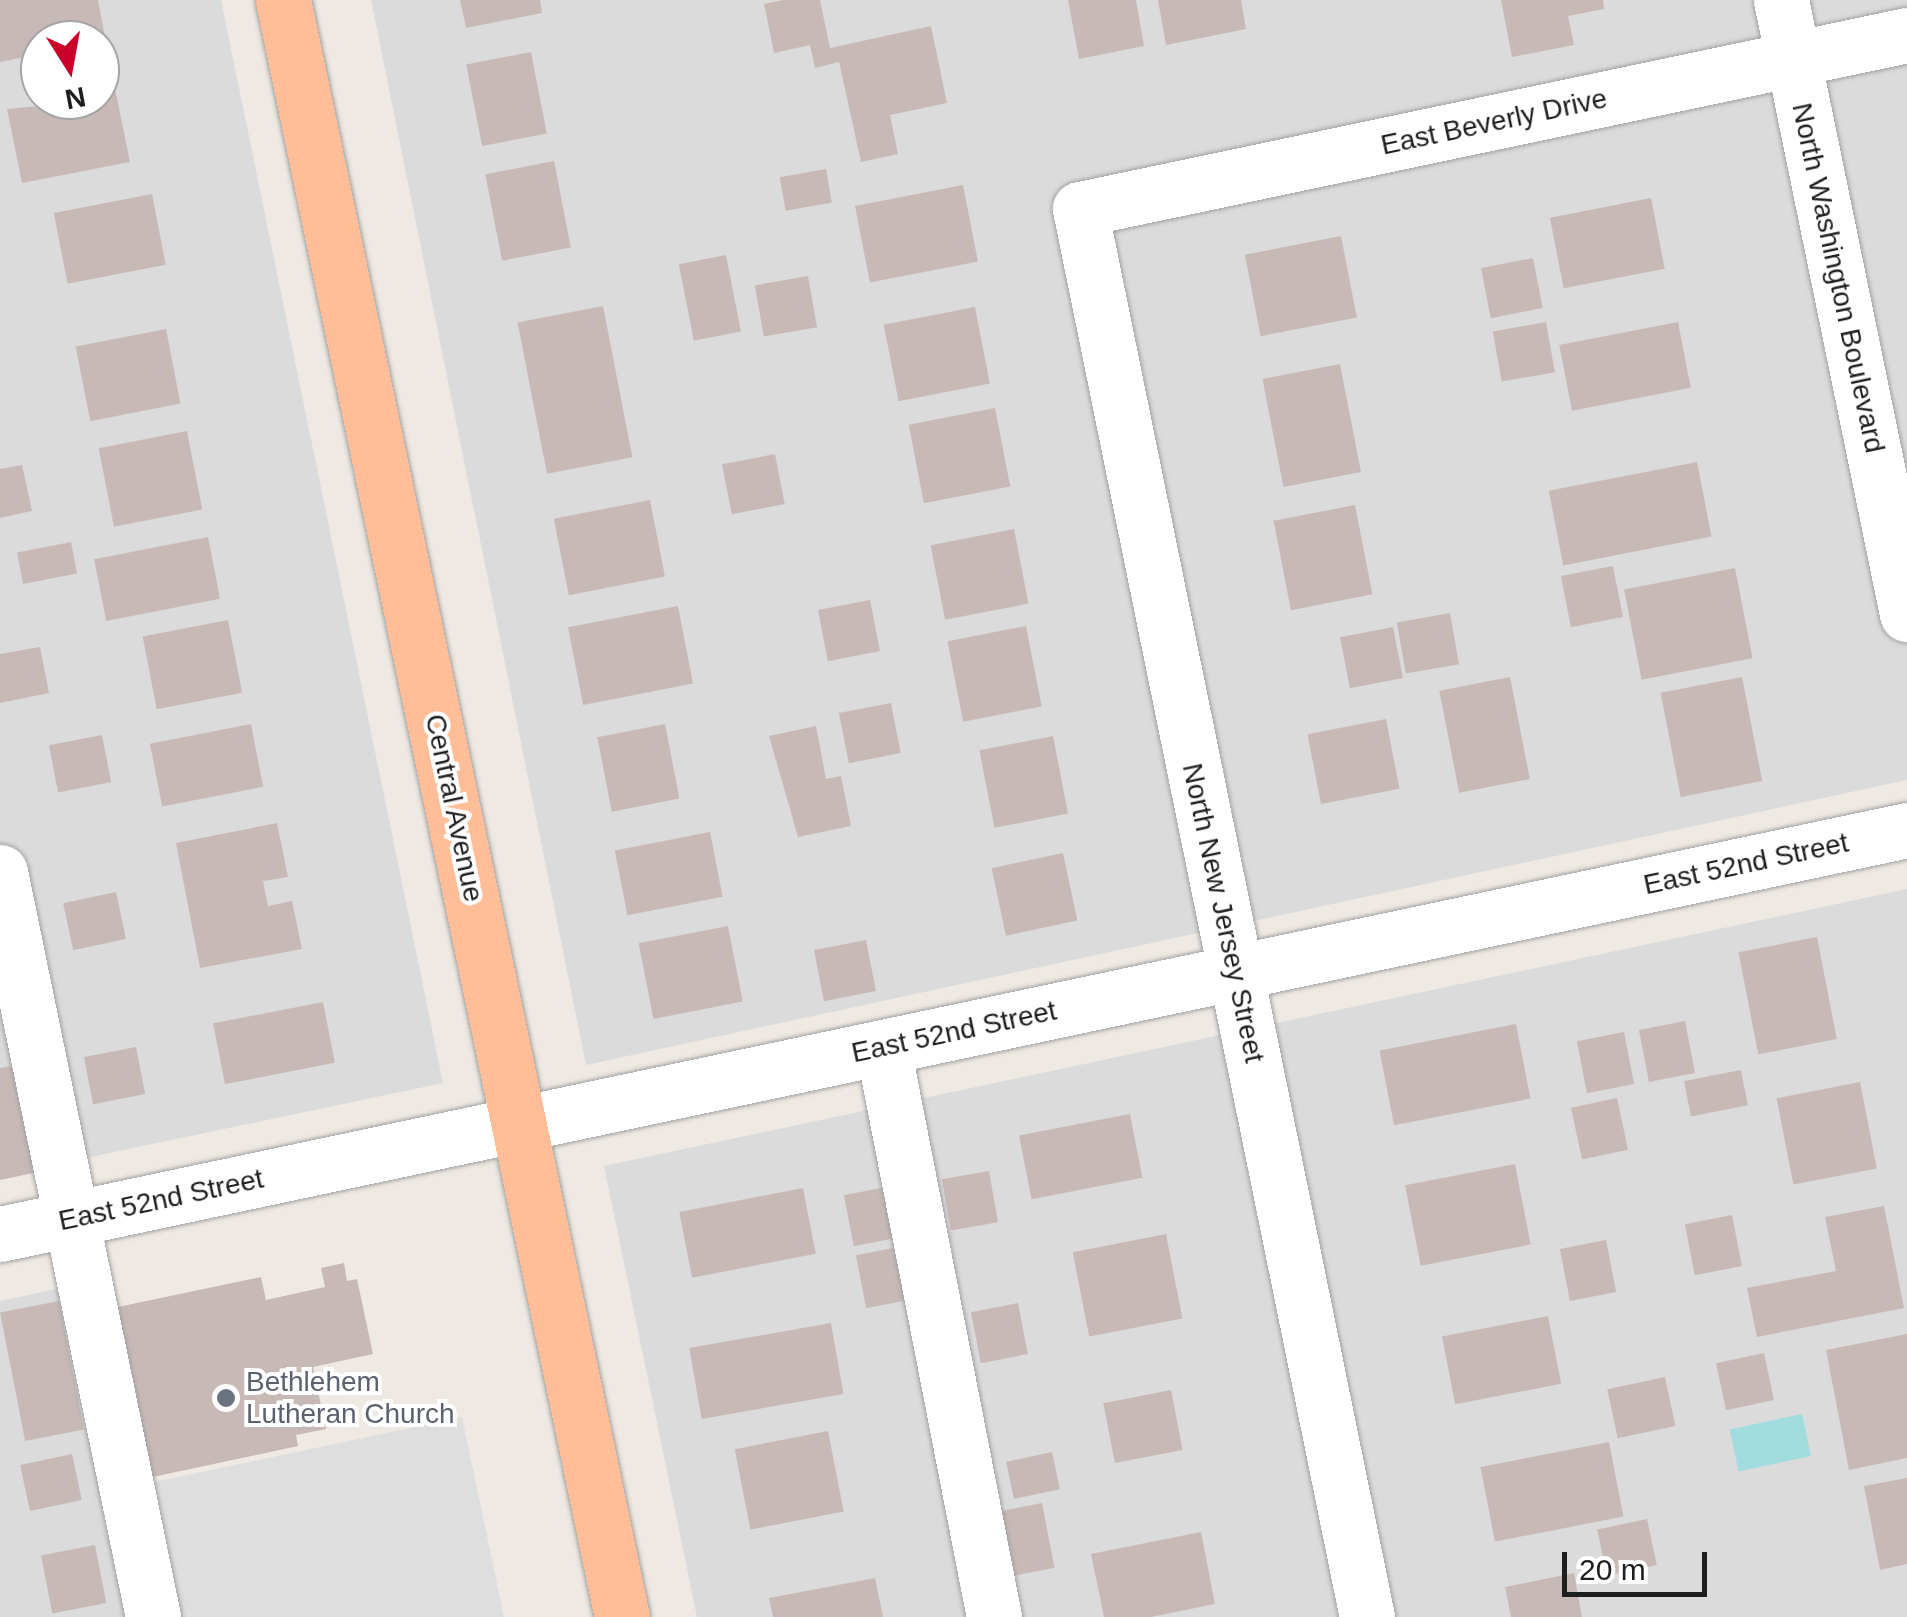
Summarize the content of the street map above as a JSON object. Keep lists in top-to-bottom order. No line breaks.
{"streets":{"main road":["Central Avenue"],"street":["East Beverly Drive","North Washington Boulevard","East 52nd Street","North New Jersey Street"]},"crossings":[["East Beverly Drive","North Washington Boulevard"],["East Beverly Drive","North New Jersey Street"],["Central Avenue","East 52nd Street"],["East 52nd Street","North New Jersey Street"]],"places":["Bethlehem Lutheran Church"],"scale_bar":"20 m","north":"bottom"}
